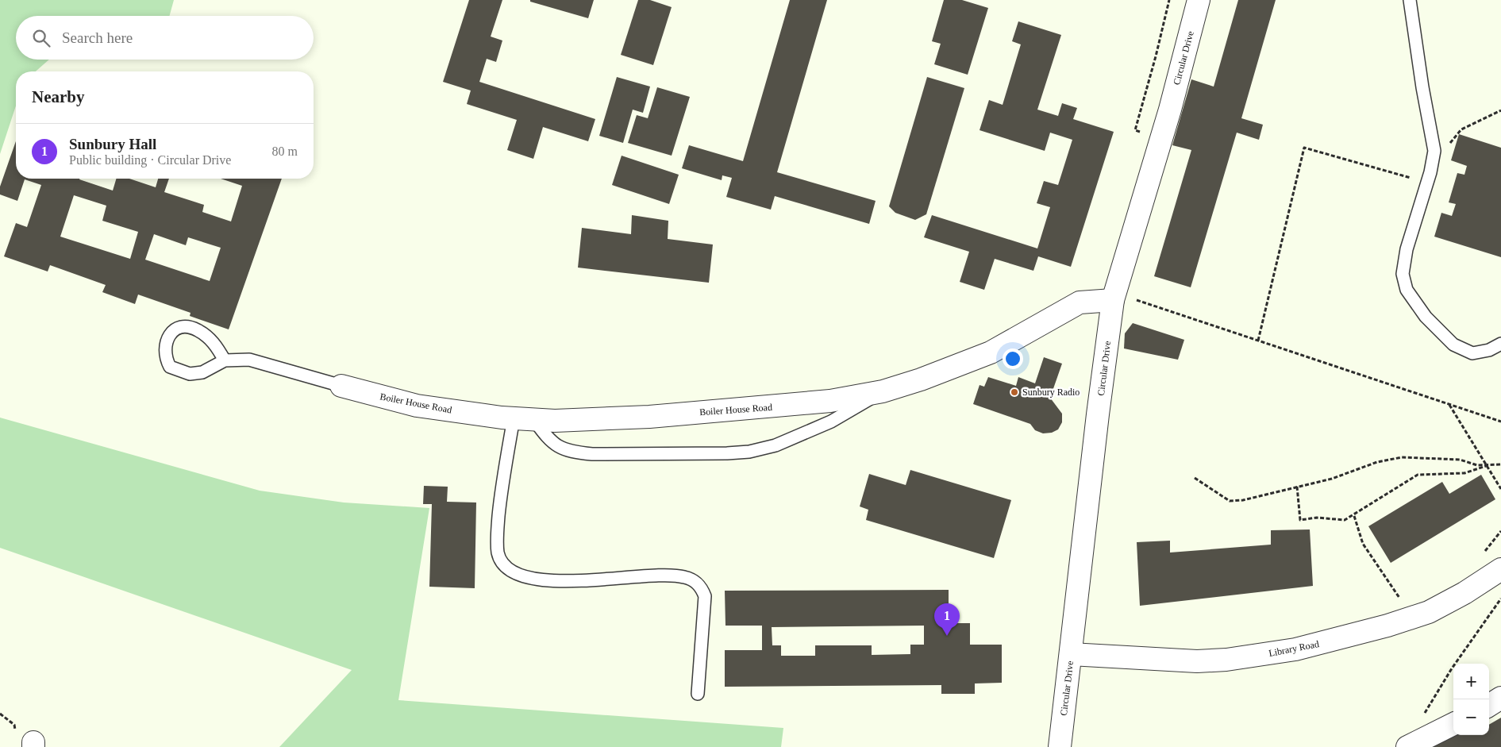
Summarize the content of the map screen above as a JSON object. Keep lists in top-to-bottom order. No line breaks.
{"streets":{"street":["Circular Drive","Boiler House Road","Library Road"]},"crossings":[["Circular Drive","Boiler House Road"],["Circular Drive","Library Road"]],"places":["Sunbury Radio"],"page":{"search":"Search here","heading":"Nearby","list":[{"mark":"1","name":"Sunbury Hall","note":"Public building · Circular Drive","value":"80 m"}],"pins":"1","map_buttons":["+","−"]}}
